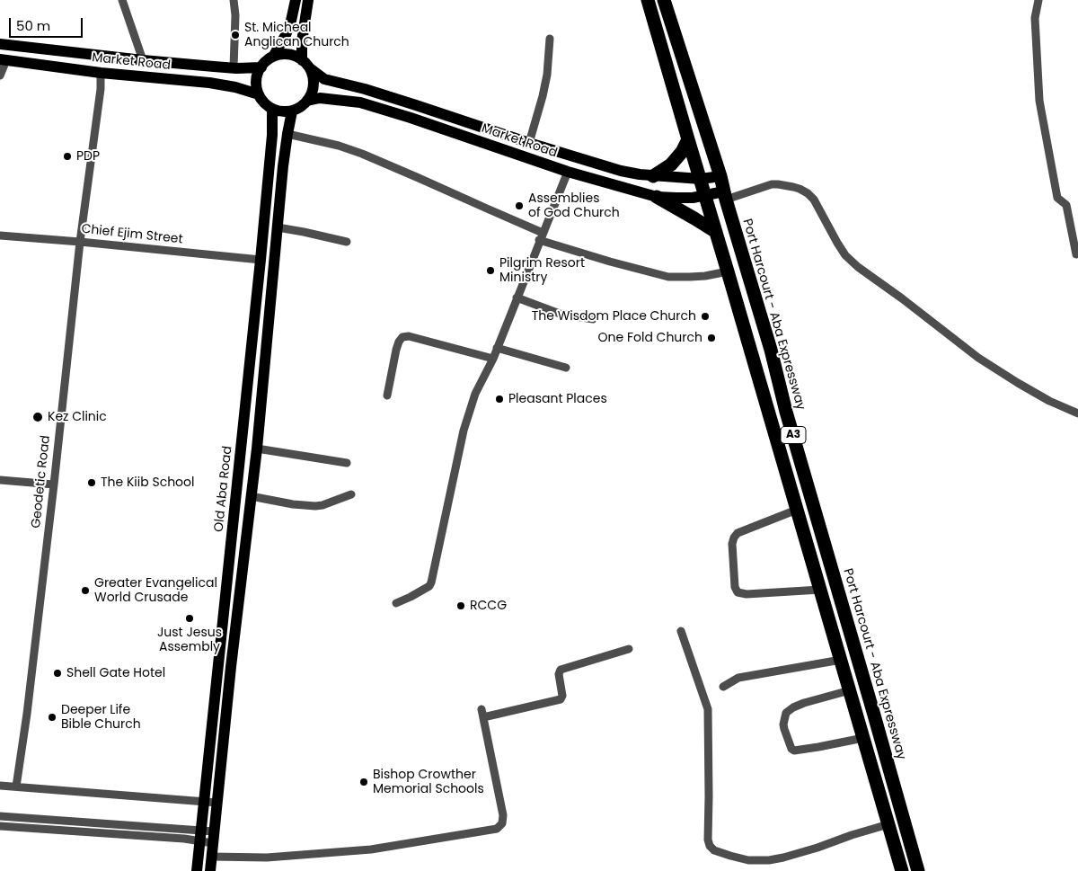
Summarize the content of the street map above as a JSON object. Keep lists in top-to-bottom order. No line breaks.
{"streets":{"highway":["Port Harcourt - Aba Expressway","A3"],"main road":["Market Road","Old Aba Road"],"street":["Chief Ejim Street","Geodetic Road"]},"crossings":[["Market Road","Port Harcourt - Aba Expressway"],["Market Road","A3"],["Market Road","Geodetic Road"],["Market Road","Old Aba Road"],["Chief Ejim Street","Geodetic Road"],["Chief Ejim Street","Old Aba Road"]],"places":["St. Micheal Anglican Church","PDP","Assemblies of God Church","Pilgrim Resort Ministry","The Wisdom Place Church","One Fold Church","Pleasant Places","Kez Clinic","The Kiib School","Greater Evangelical World Crusade","RCCG","Just Jesus Assembly","Shell Gate Hotel","Deeper Life Bible Church","Bishop Crowther Memorial Schools"],"scale_bar":"50 m"}
